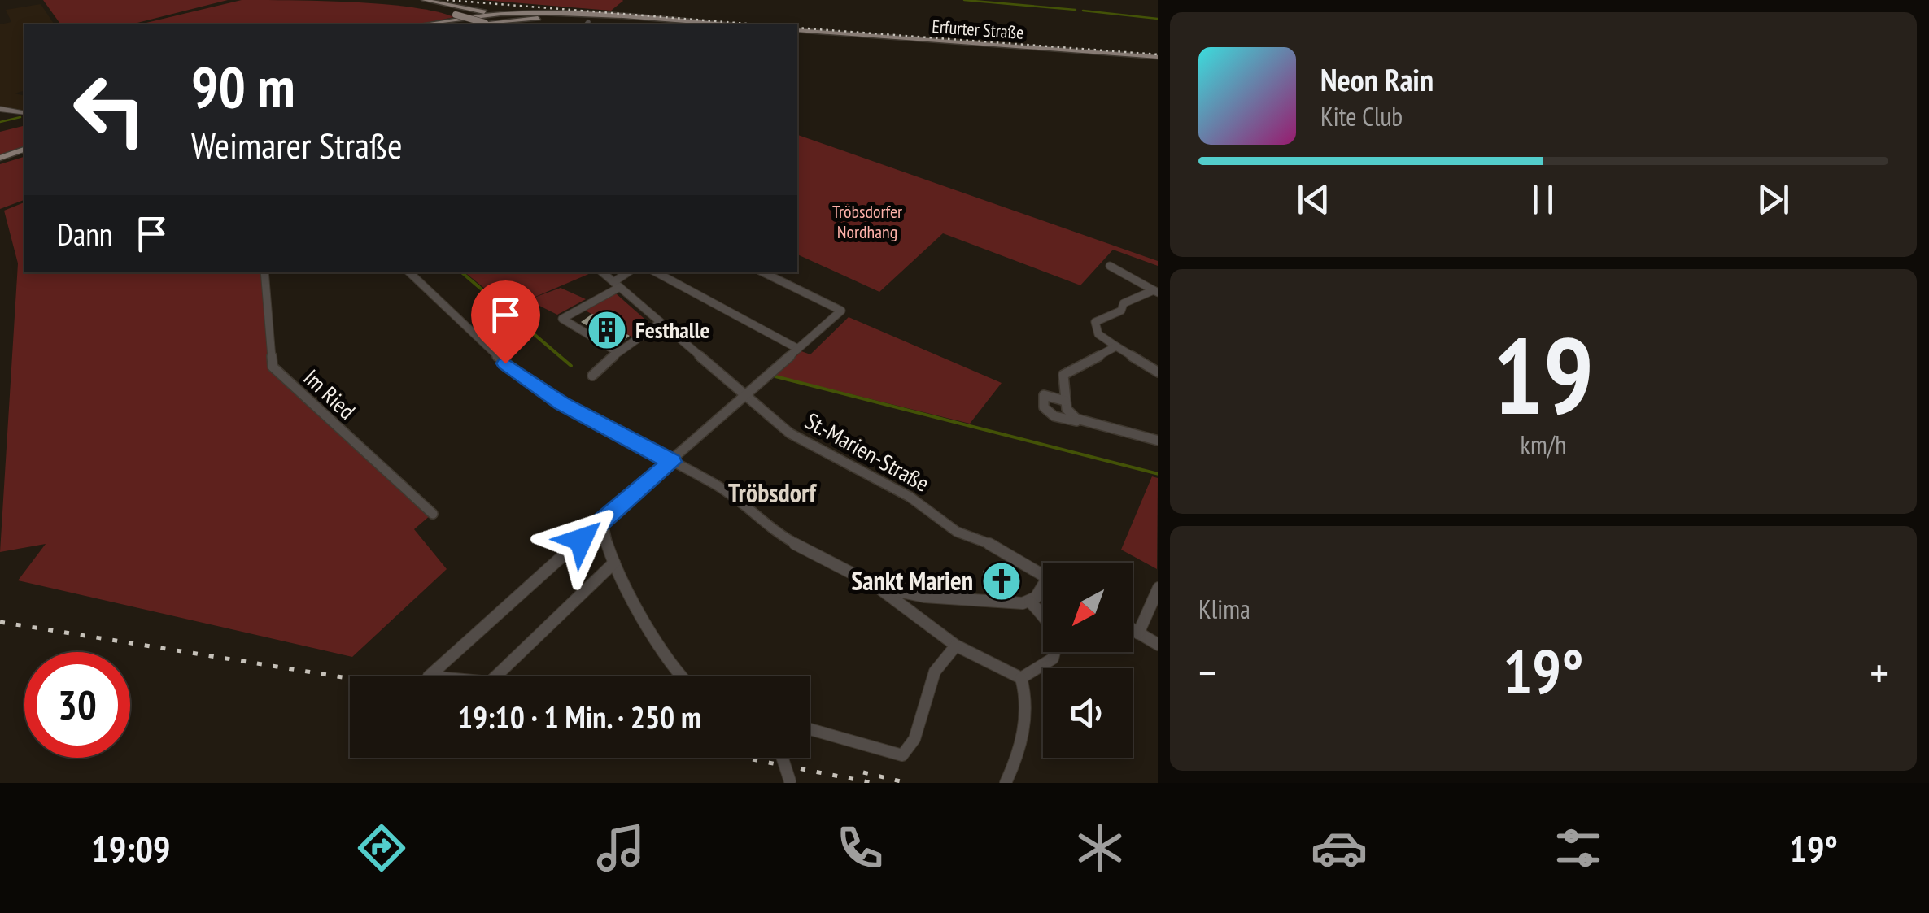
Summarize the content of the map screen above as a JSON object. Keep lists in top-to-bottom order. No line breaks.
{"streets":{"main road":["Erfurter Straße"],"street":["Im Ried","St.-Marien-Straße"]},"districts":["Tröbsdorf"],"parks":["Tröbsdorfer Nordhang"],"places":{"building":["Festhalle"],"church":["Sankt Marien"]},"north":"bottom left","page":{"turn":["90 m","Weimarer Straße"],"song":["Neon Rain","Kite Club"],"then":"Dann","tile":[["19","km/h"],"Klima"],"heat":["−","19°","+"],"limit":"30","trip":"19:10 · 1 Min. · 250 m","tabs":["19:09","19°"]}}
